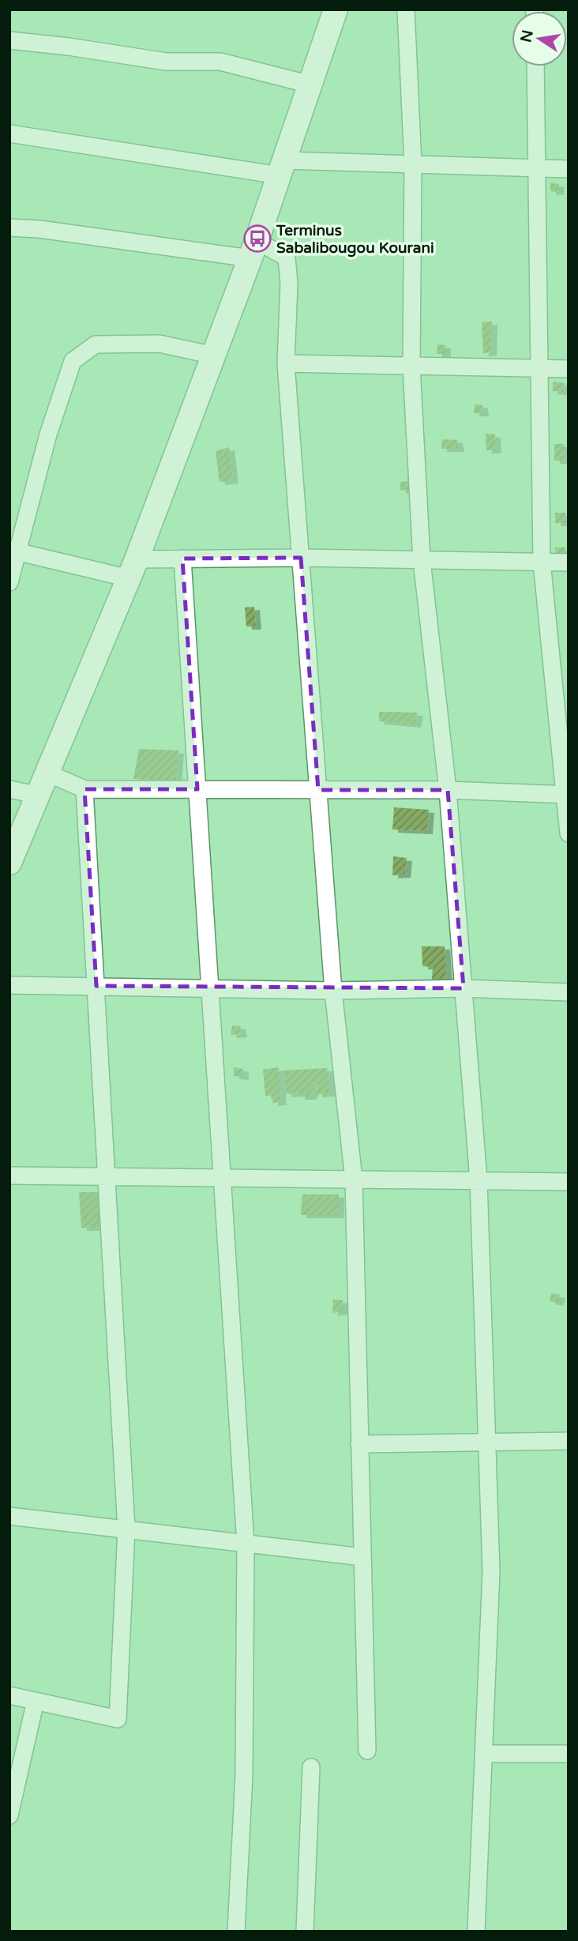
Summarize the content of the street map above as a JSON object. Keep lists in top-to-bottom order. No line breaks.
{"places":{"bus stop":["Terminus Sabalibougou Kourani"]},"north":"left"}
